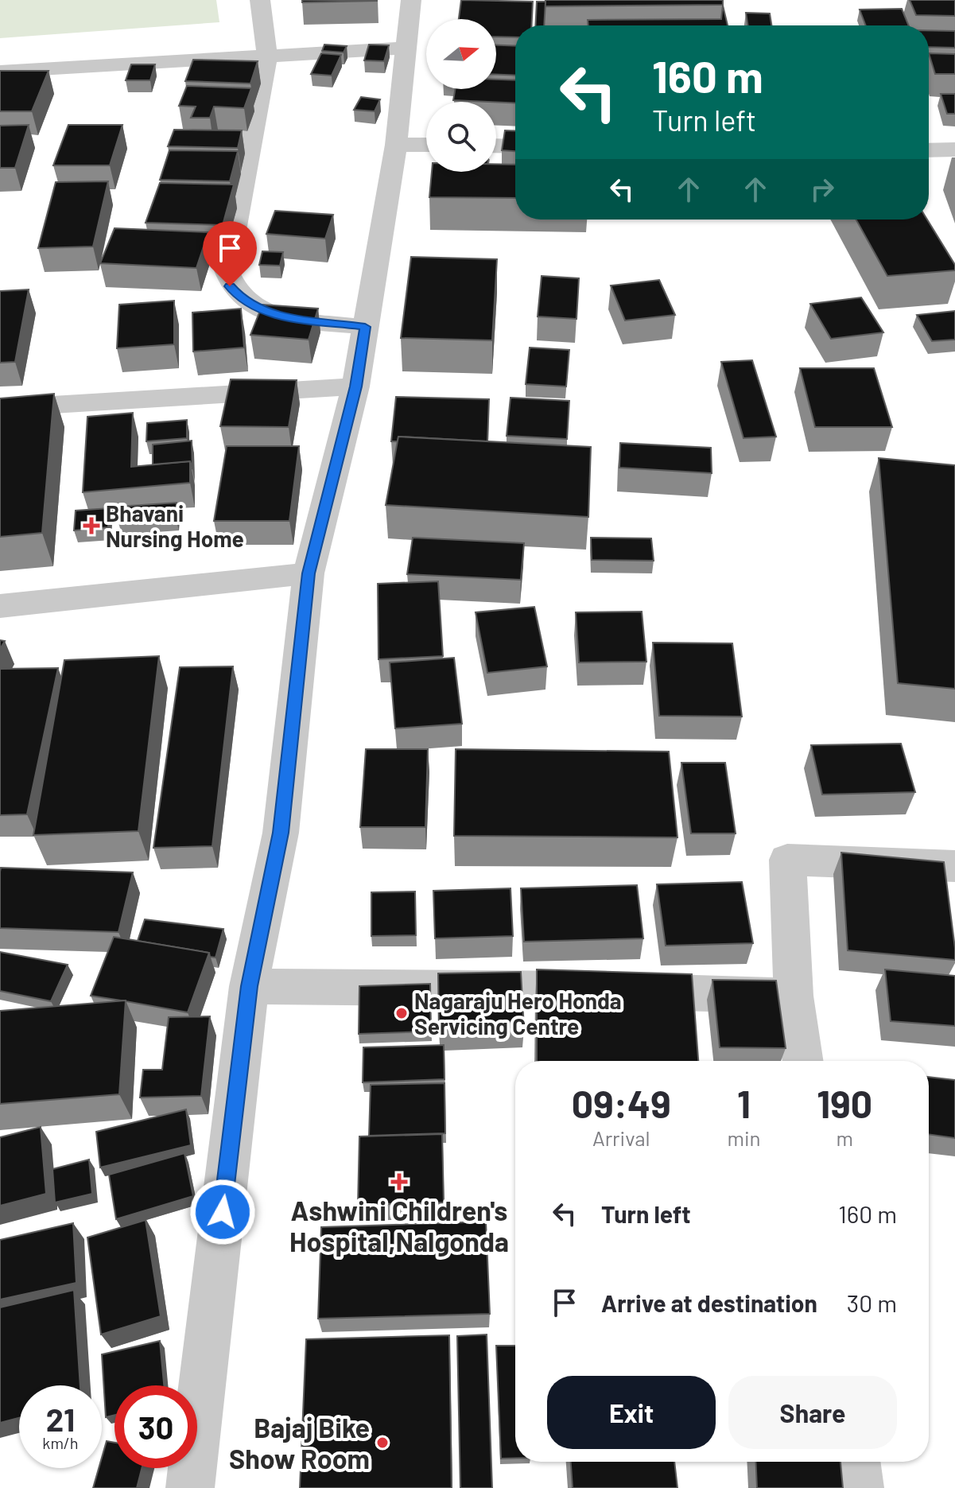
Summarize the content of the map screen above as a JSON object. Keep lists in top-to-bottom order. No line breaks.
{"places":{"health":["Bhavani Nursing Home","Ashwini Children's Hospital,Nalgonda"],"other":["Nagaraju Hero Honda Servicing Centre","Bajaj Bike Show Room"]},"north":"right","page":{"turn":["160 m","Turn left"],"eta":["09:49","Arrival","1","min","190","m"],"list":[{"name":"Turn left","value":"160 m"},{"name":"Arrive at destination","value":"30 m"}],"buttons":["Exit","Share"],"speed":"21 km/h","limit":"30"}}
